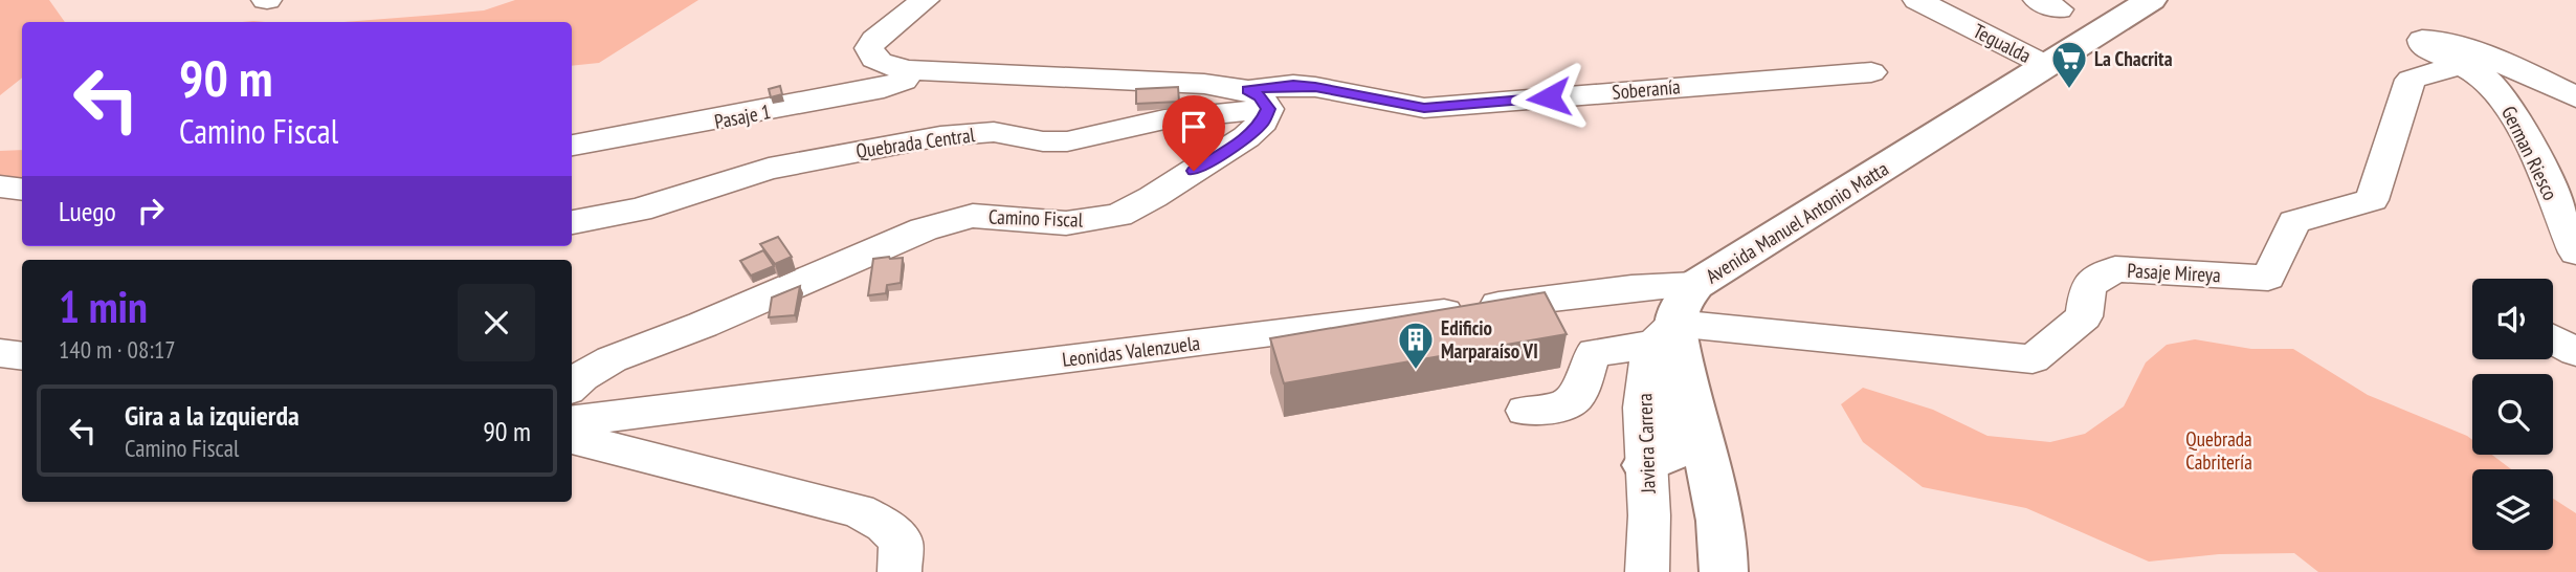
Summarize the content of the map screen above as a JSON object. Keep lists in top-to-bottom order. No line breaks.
{"streets":{"main road":["Avenida Manuel Antonio Matta"],"street":["Tegualda","Soberanía","Pasaje 1","Quebrada Central","German Riesco","Camino Fiscal","Pasaje Mireya","Leonidas Valenzuela","Javiera Carrera"]},"crossings":[["Tegualda","Avenida Manuel Antonio Matta"],["Soberanía","Quebrada Central"],["Soberanía","Camino Fiscal"],["Quebrada Central","Camino Fiscal"],["German Riesco","Pasaje Mireya"],["Avenida Manuel Antonio Matta","Pasaje Mireya"],["Avenida Manuel Antonio Matta","Leonidas Valenzuela"],["Avenida Manuel Antonio Matta","Javiera Carrera"],["Pasaje Mireya","Leonidas Valenzuela"],["Pasaje Mireya","Javiera Carrera"],["Leonidas Valenzuela","Javiera Carrera"]],"parks":["Quebrada Cabritería"],"places":{"supermarket":["La Chacrita"],"building":["Edificio Marparaíso VI"]},"page":{"turn":["90 m","Camino Fiscal"],"then":"Luego","heading":["1 min","140 m · 08:17"],"list":[{"name":"Gira a la izquierda","note":"Camino Fiscal","value":"90 m"}]}}
